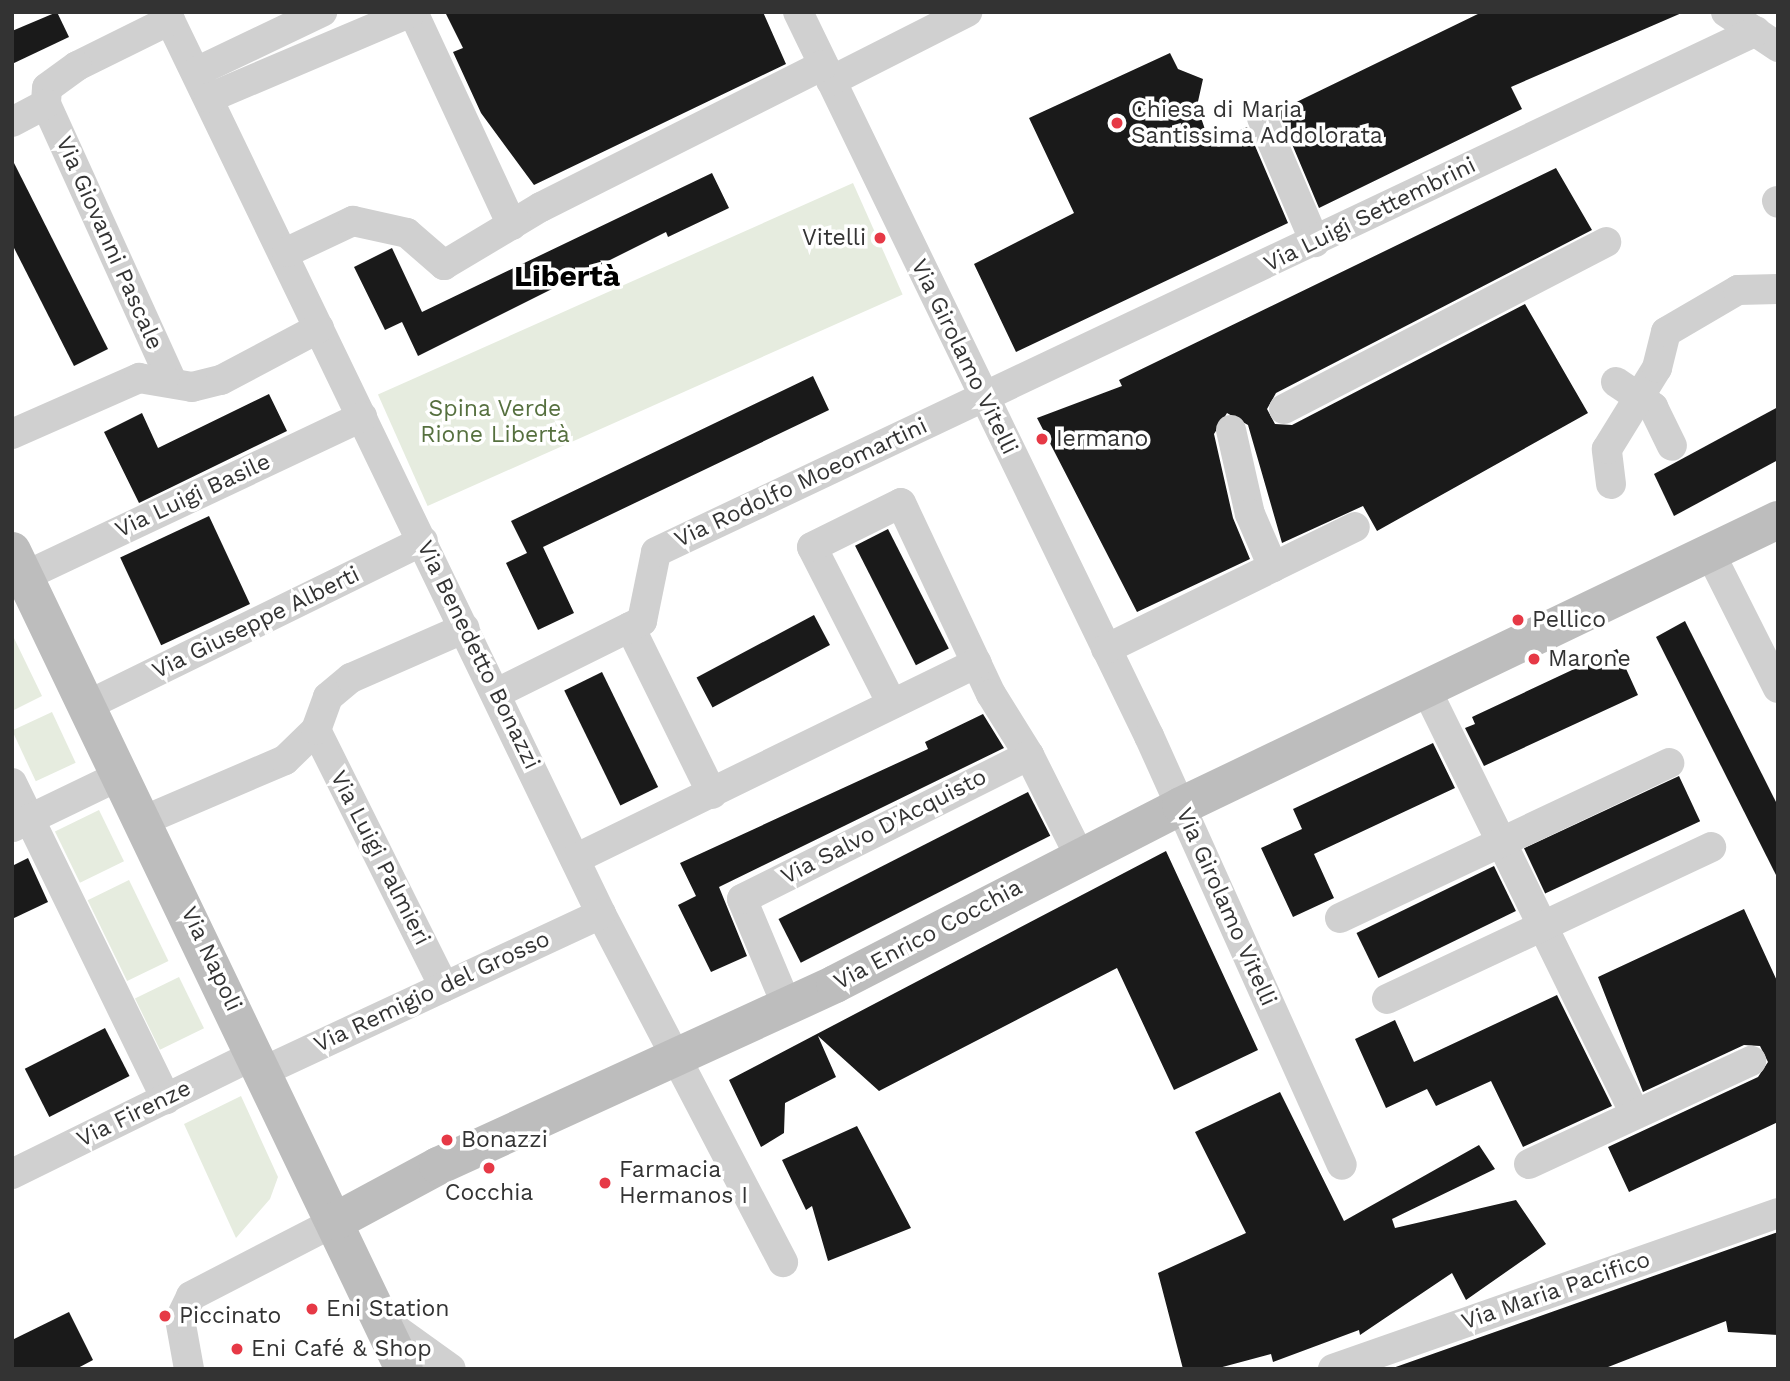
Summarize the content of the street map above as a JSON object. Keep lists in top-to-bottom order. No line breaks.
{"streets":{"main road":["Via Enrico Cocchia","Via Napoli"],"street":["Via Luigi Settembrini","Via Giovanni Pascale","Via Girolamo Vitelli","Via Rodolfo Moeomartini","Via Luigi Basile","Via Giuseppe Alberti","Via Benedetto Bonazzi","Via Salvo D'Acquisto","Via Luigi Palmieri","Via Remigio del Grosso","Via Firenze","Via Maria Pacifico"]},"crossings":[["Via Luigi Settembrini","Via Girolamo Vitelli"],["Via Luigi Settembrini","Via Rodolfo Moeomartini"],["Via Girolamo Vitelli","Via Rodolfo Moeomartini"],["Via Girolamo Vitelli","Via Enrico Cocchia"],["Via Luigi Basile","Via Benedetto Bonazzi"],["Via Luigi Basile","Via Napoli"],["Via Giuseppe Alberti","Via Benedetto Bonazzi"],["Via Giuseppe Alberti","Via Napoli"],["Via Benedetto Bonazzi","Via Enrico Cocchia"],["Via Benedetto Bonazzi","Via Remigio del Grosso"],["Via Salvo D'Acquisto","Via Enrico Cocchia"],["Via Luigi Palmieri","Via Remigio del Grosso"],["Via Enrico Cocchia","Via Napoli"],["Via Napoli","Via Remigio del Grosso"],["Via Napoli","Via Firenze"],["Via Remigio del Grosso","Via Firenze"]],"districts":["Libertà"],"parks":["Spina Verde Rione Libertà"],"places":["Chiesa di Maria Santissima Addolorata","Vitelli","Iermano","Pellico","Marone","Bonazzi","Cocchia","Farmacia Hermanos I","Eni Station","Piccinato","Eni Café & Shop"]}
